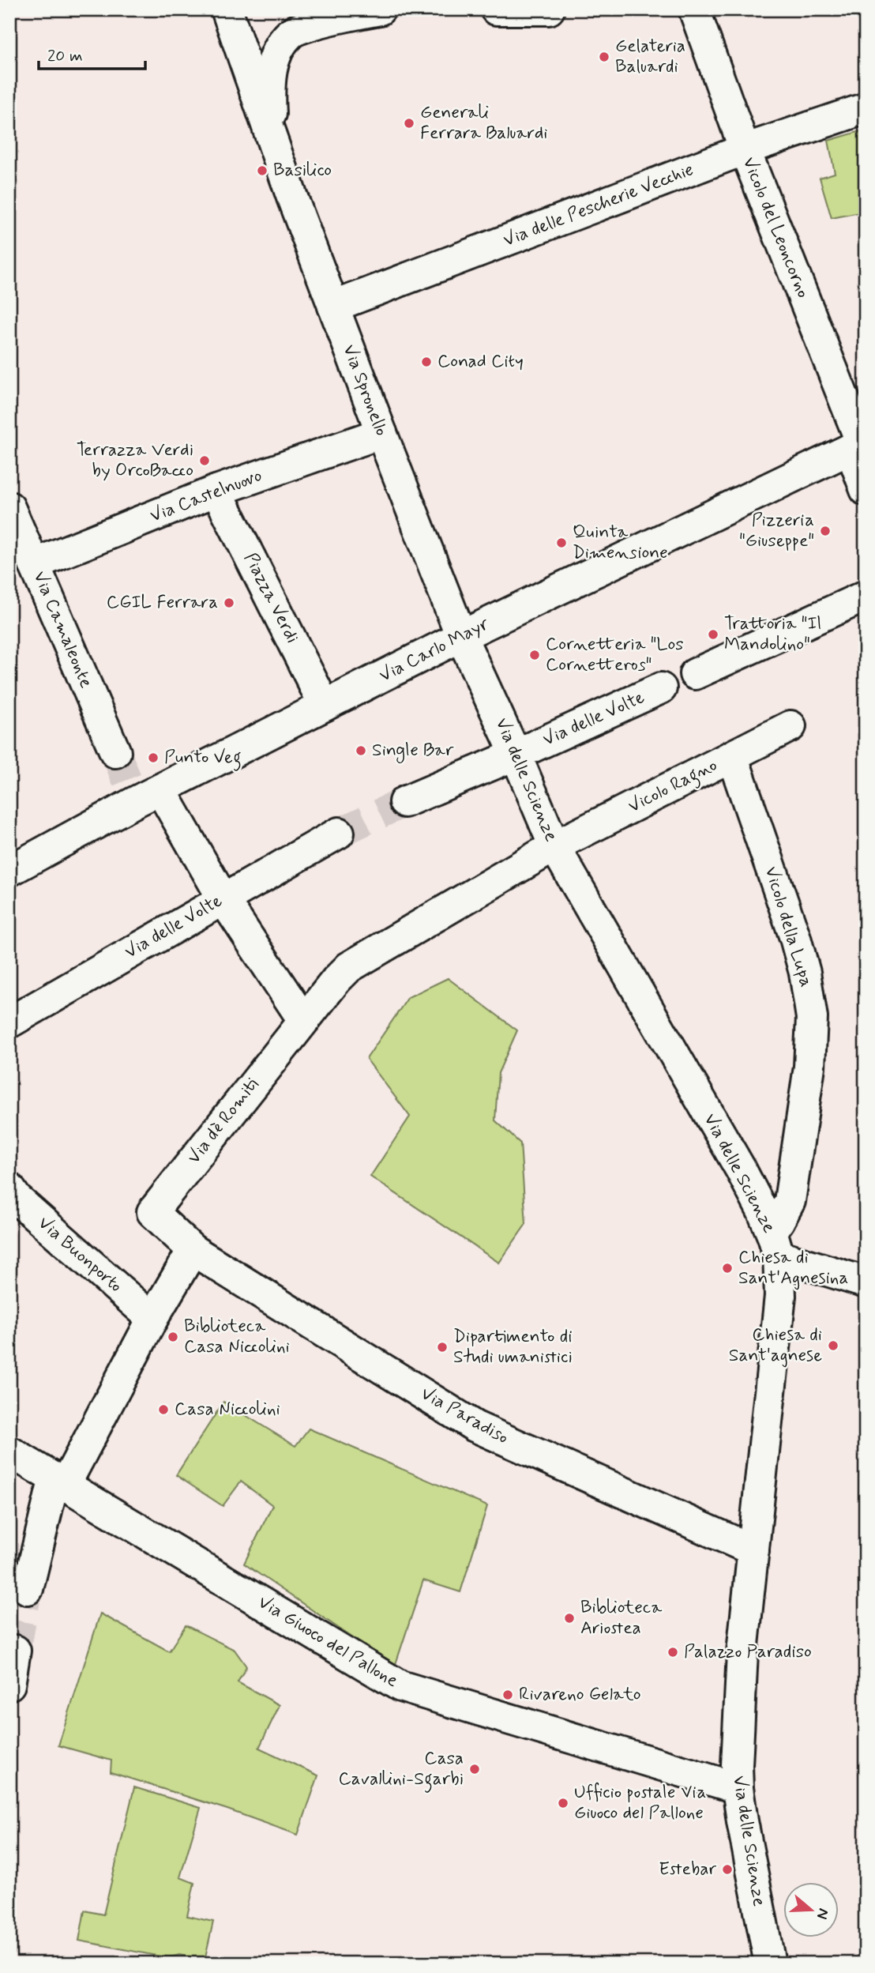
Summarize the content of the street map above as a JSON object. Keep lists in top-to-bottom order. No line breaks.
{"streets":{"street":["Via delle Pescherie Vecchie","Vicolo del Leoncorno","Via Spronello","Via Castelnuovo","Piazza Verdi","Via Camaleonte","Via Carlo Mayr","Via delle Volte","Via delle Scienze","Vicolo Ragno","Vicolo della Lupa","Via dè Romiti","Via Buonporto","Via Paradiso","Via Giuoco del Pallone"]},"crossings":[["Via delle Pescherie Vecchie","Vicolo del Leoncorno"],["Via delle Pescherie Vecchie","Via Spronello"],["Vicolo del Leoncorno","Via Carlo Mayr"],["Via Spronello","Via Castelnuovo"],["Via Spronello","Via Carlo Mayr"],["Via Spronello","Via delle Scienze"],["Via Castelnuovo","Piazza Verdi"],["Via Castelnuovo","Via Camaleonte"],["Piazza Verdi","Via Carlo Mayr"],["Via Carlo Mayr","Via delle Scienze"],["Via delle Volte","Via delle Scienze"],["Via delle Scienze","Vicolo Ragno"],["Via delle Scienze","Vicolo della Lupa"],["Via delle Scienze","Via dè Romiti"],["Via delle Scienze","Via Paradiso"],["Via delle Scienze","Via Giuoco del Pallone"],["Vicolo Ragno","Vicolo della Lupa"],["Vicolo Ragno","Via dè Romiti"],["Via dè Romiti","Via Paradiso"]],"places":["Gelateria Baluardi","Generali Ferrara Baluardi","Basilico","Conad City","Terrazza Verdi by OrcoBacco","Pizzeria \"Giuseppe\"","Quinta Dimensione","CGIL Ferrara","Trattoria \"Il Mandolino\"","Cornetteria \"Los Cornetteros\"","Single Bar","Punto Veg","Chiesa di Sant'Agnesina","Biblioteca Casa Niccolini","Chiesa di Sant'agnese","Dipartimento di Studi umanistici","Casa Niccolini","Biblioteca Ariostea","Palazzo Paradiso","Rivareno Gelato","Casa Cavallini-Sgarbi","Ufficio postale Via Giuoco del Pallone","Estebar"],"scale_bar":"20 m","north":"right"}
